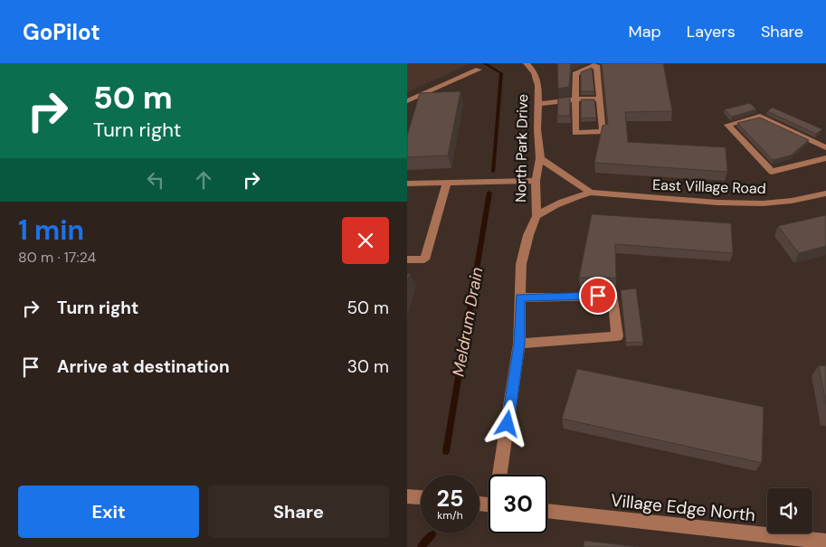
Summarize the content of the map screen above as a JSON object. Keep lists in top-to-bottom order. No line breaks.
{"streets":{"street":["North Park Drive","East Village Road","Village Edge North"]},"crossings":[["North Park Drive","East Village Road"]],"water":["Meldrum Drain"],"page":{"header":"GoPilot","nav":["Map","Layers","Share"],"turn":["50 m","Turn right"],"heading":["1 min","80 m · 17:24"],"list":[{"name":"Turn right","value":"50 m"},{"name":"Arrive at destination","value":"30 m"}],"speed":"25 km/h","limit":"30","buttons":["Exit","Share"]}}
